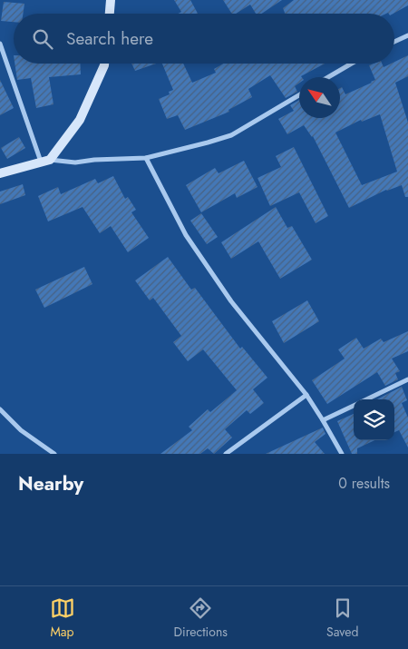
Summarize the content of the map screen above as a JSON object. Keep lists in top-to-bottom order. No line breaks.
{"north":"top left","page":{"search":"Search here","heading":["Nearby","0 results"],"nav":["Map","Directions","Saved"]}}
